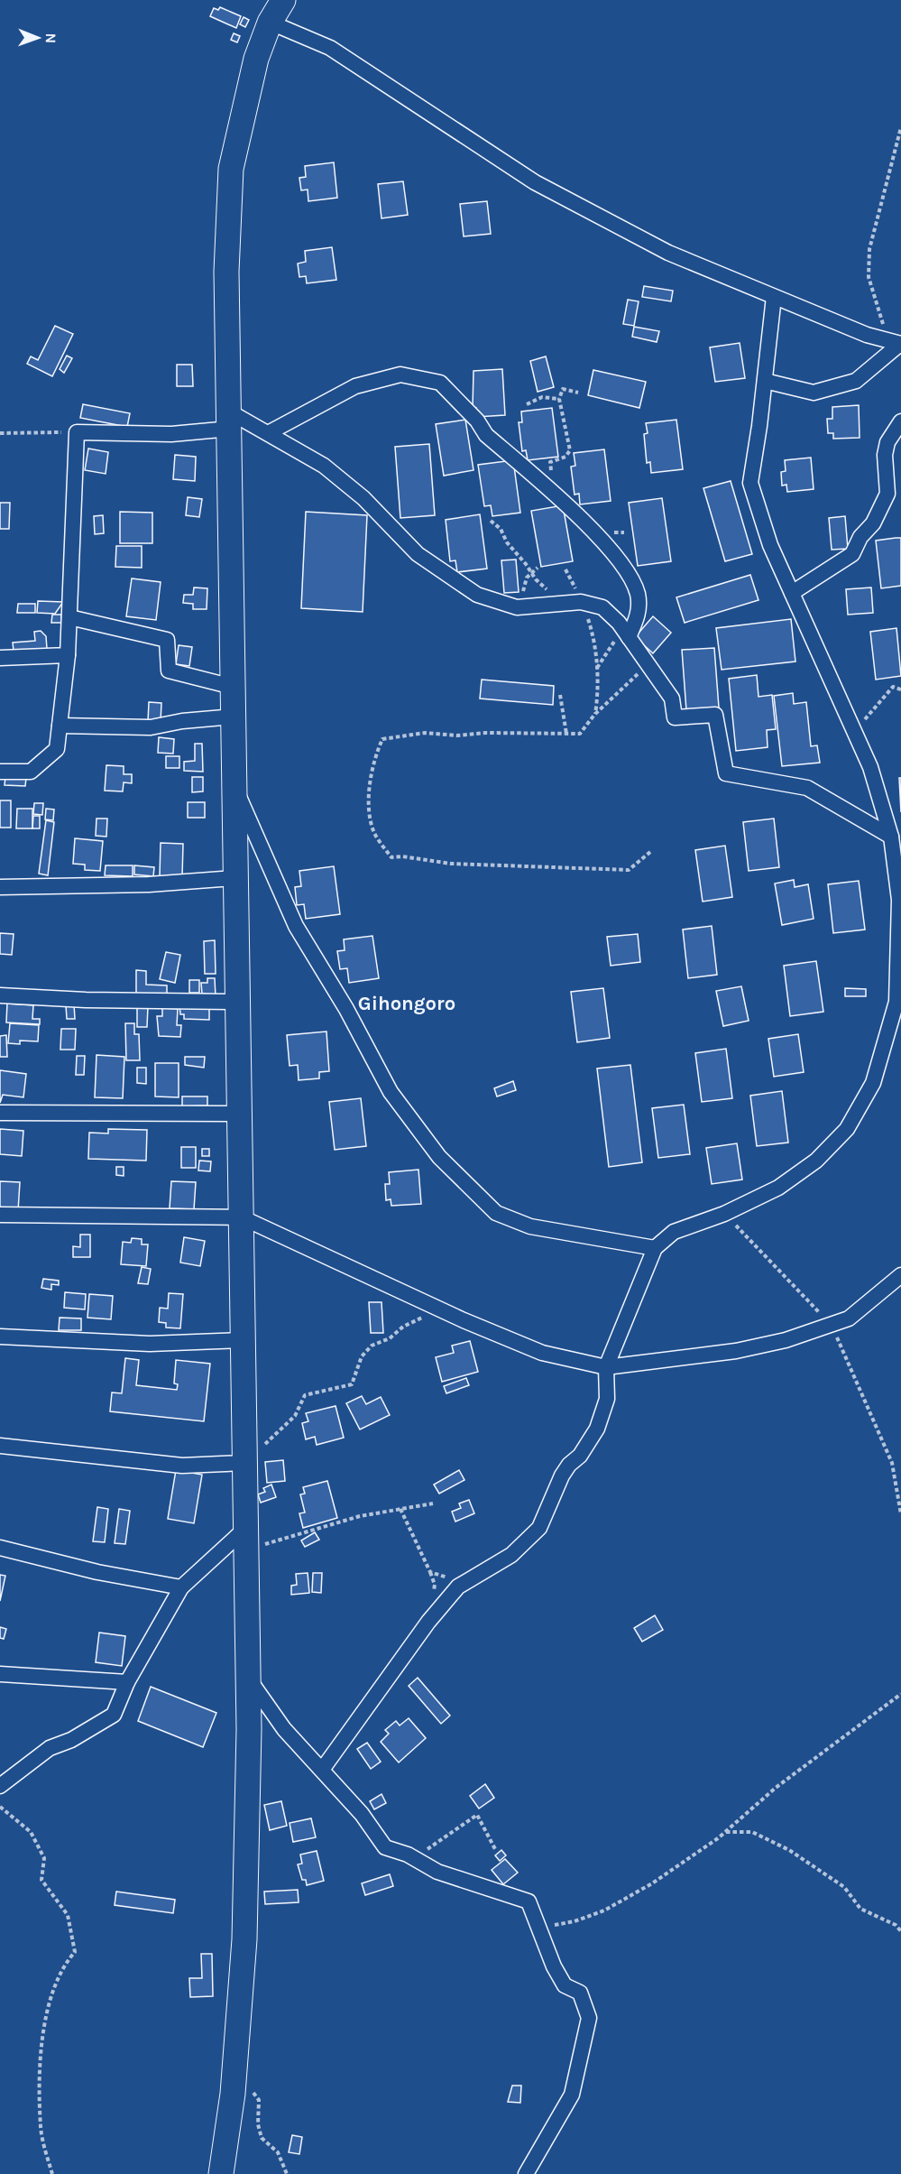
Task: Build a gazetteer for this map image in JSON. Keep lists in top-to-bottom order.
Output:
{
  "districts": ["Gihongoro"],
  "north": "right"
}
